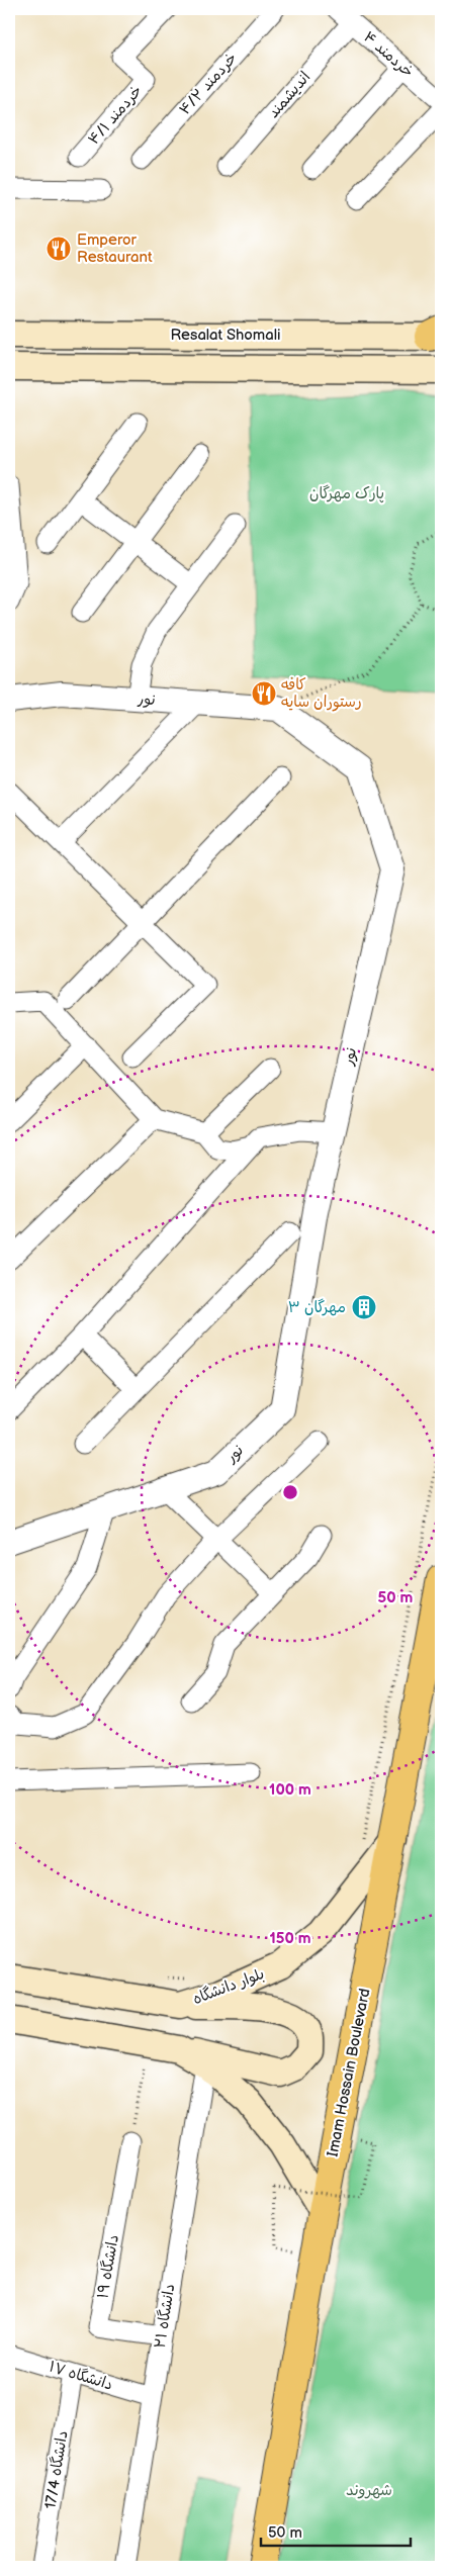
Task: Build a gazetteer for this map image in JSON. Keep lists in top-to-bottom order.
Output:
{
  "streets": {
    "main road": ["Resalat Shomali", "بلوار دانشگاه", "Imam Hossain Boulevard"],
    "street": [
      "خردمند ۴",
      "خردمند ۴/۲",
      "اندیشمند",
      "خردمند ۴/۱",
      "نور",
      "دانشگاه ۱۹",
      "دانشگاه ۲۱",
      "دانشگاه ۱۷",
      "دانشگاه 17/4"
    ]
  },
  "crossings": [
    ["خردمند ۴", "اندیشمند"],
    ["بلوار دانشگاه", "Imam Hossain Boulevard"],
    ["دانشگاه ۱۹", "دانشگاه ۲۱"],
    ["دانشگاه ۲۱", "دانشگاه ۱۷"],
    ["دانشگاه ۱۷", "دانشگاه 17/4"]
  ],
  "parks": ["پارک مهرگان", "شهروند"],
  "places": {
    "restaurant": ["Emperor Restaurant", "کافه رستوران سایه"],
    "building": ["مهرگان ۳"]
  },
  "scale_bar": "50 m",
  "rings": ["50 m", "100 m", "150 m"]
}
